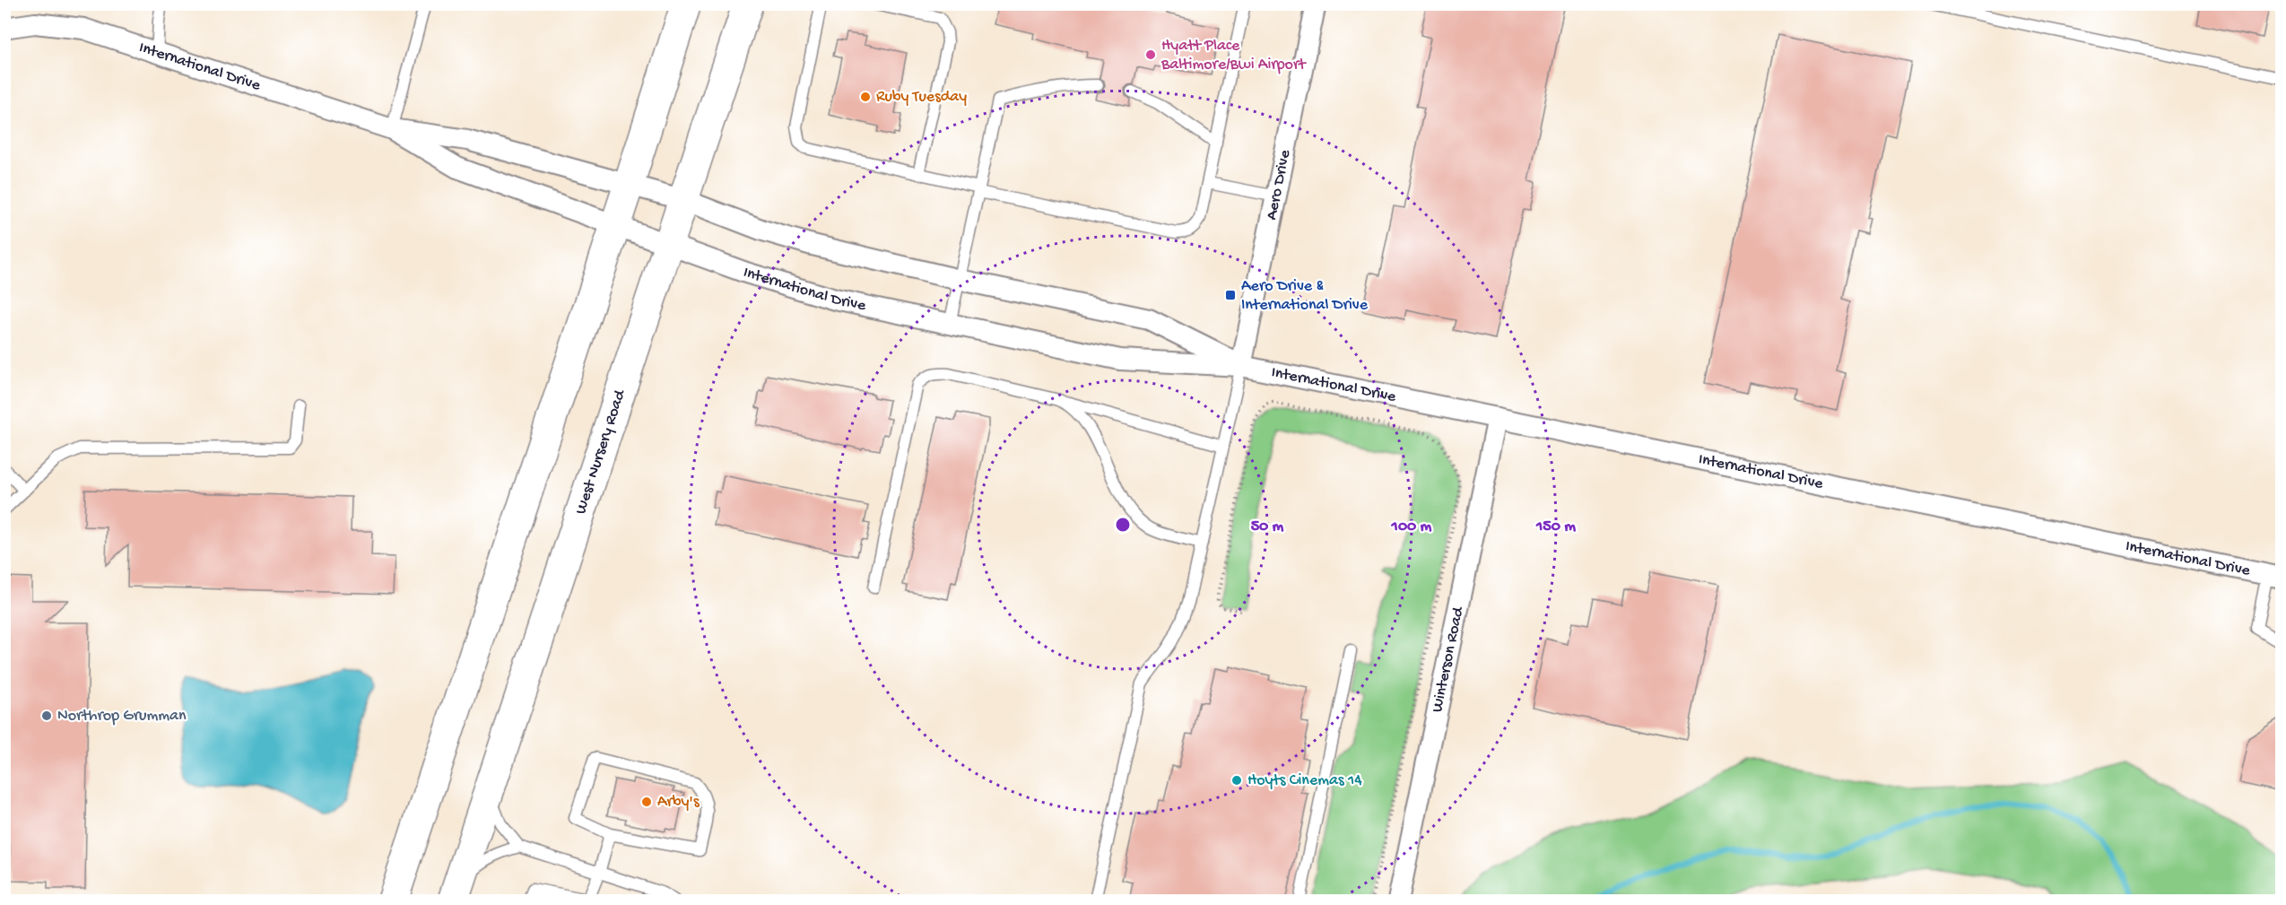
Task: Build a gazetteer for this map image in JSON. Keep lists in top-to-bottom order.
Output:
{
  "streets": {
    "main road": ["West Nursery Road"],
    "street": ["International Drive", "Aero Drive", "Winterson Road"]
  },
  "crossings": [
    ["International Drive", "Aero Drive"],
    ["International Drive", "West Nursery Road"],
    ["International Drive", "Winterson Road"]
  ],
  "places": {
    "other": [
      "Hyatt Place Baltimore/Bwi Airport",
      "Ruby Tuesday",
      "Northrop Grumman",
      "Hoyts Cinemas 14",
      "Arby's"
    ],
    "transit": ["Aero Drive & International Drive"]
  },
  "rings": ["50 m", "100 m", "150 m"]
}
